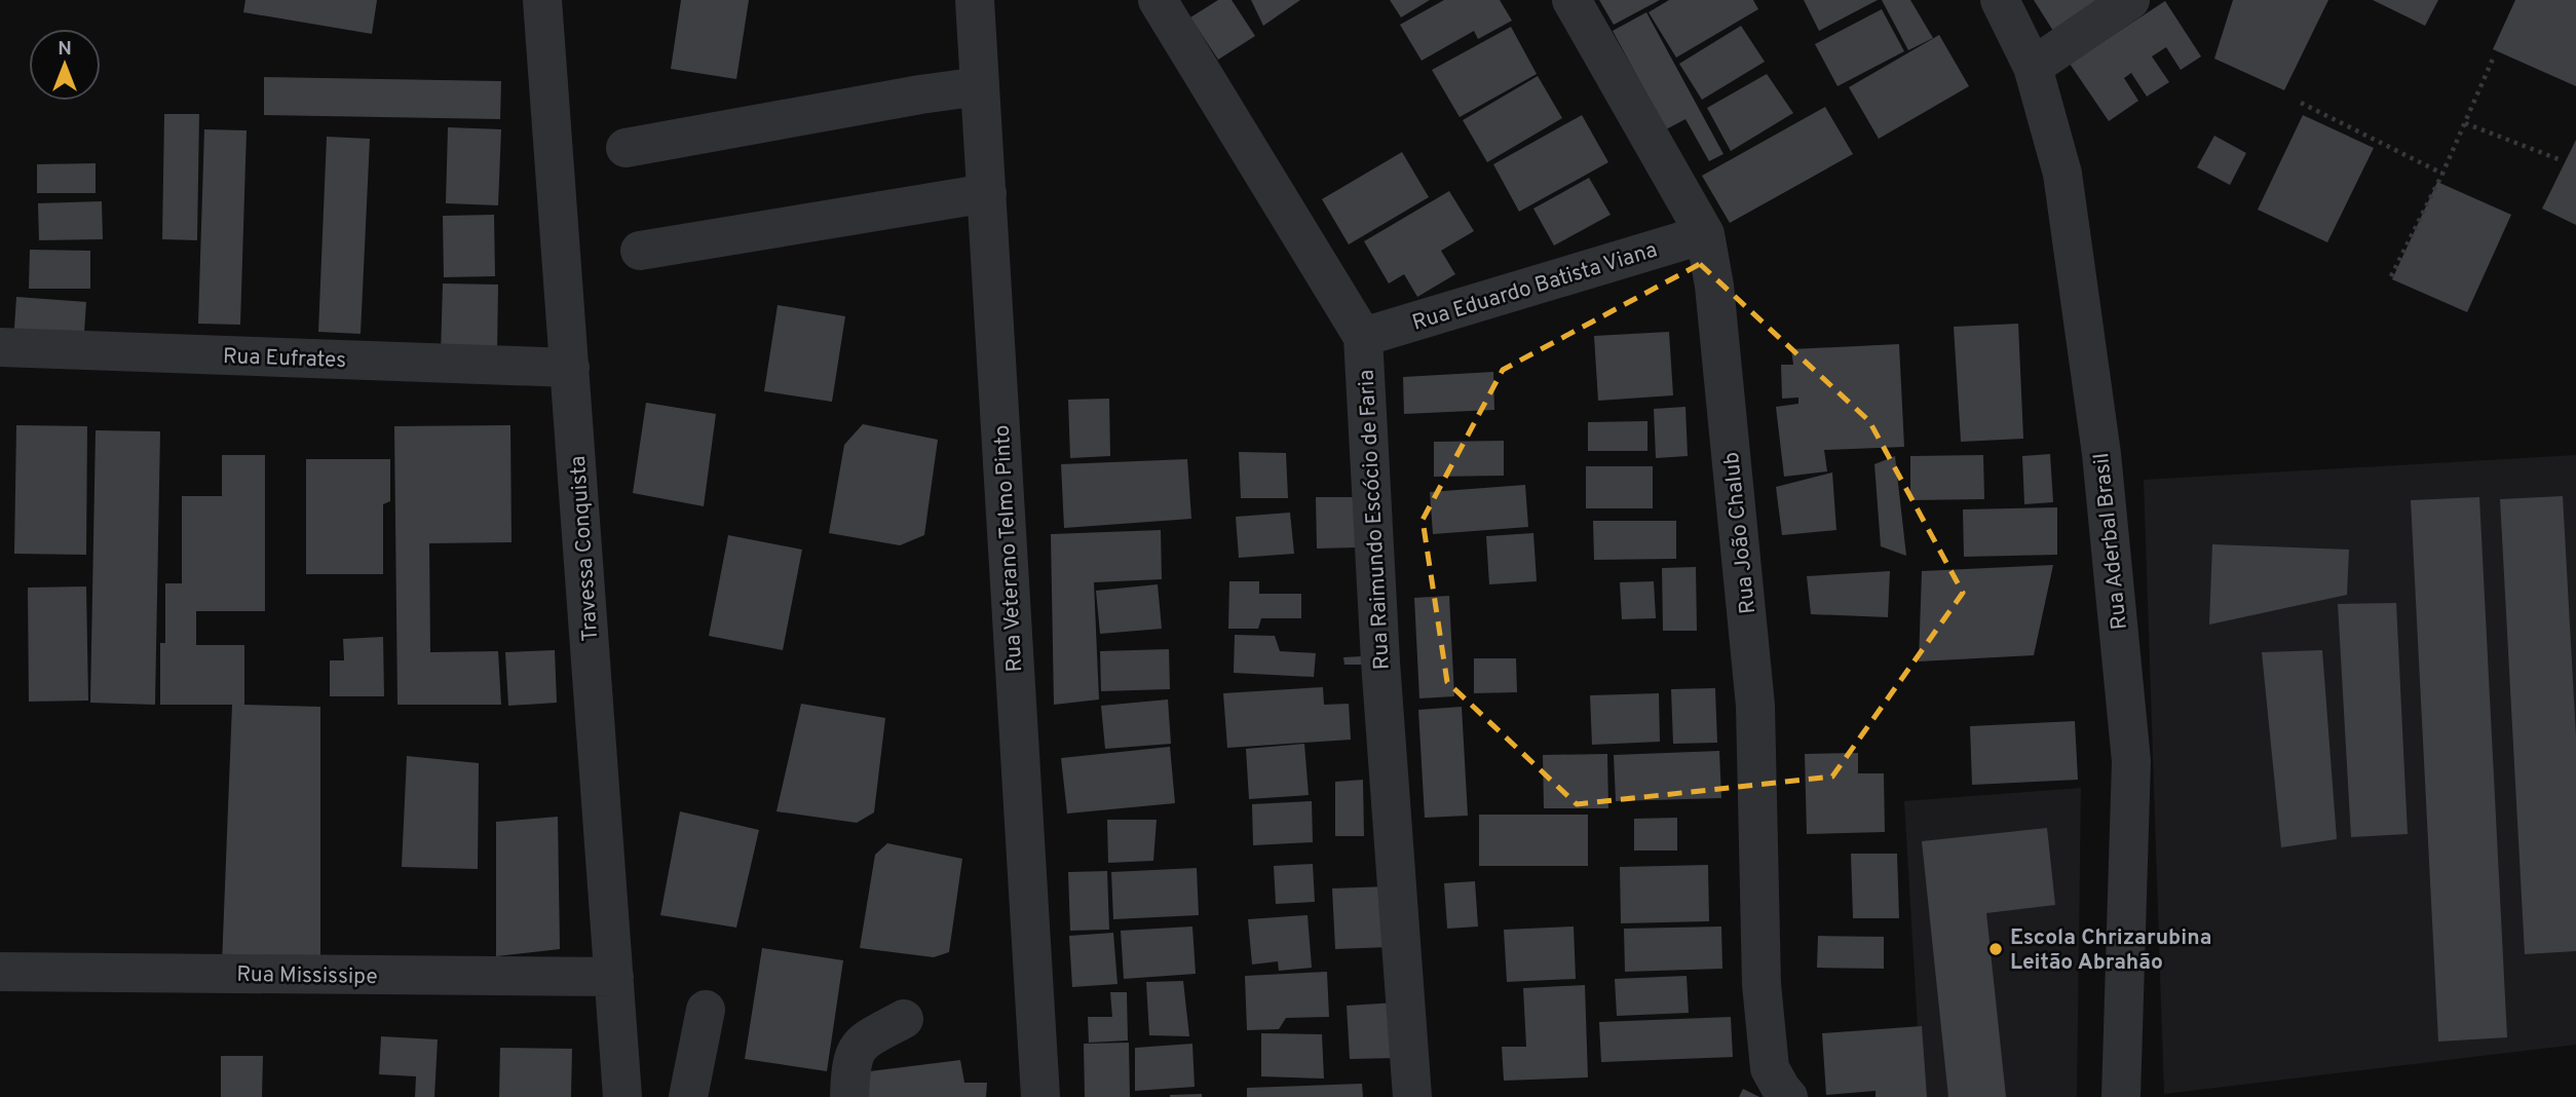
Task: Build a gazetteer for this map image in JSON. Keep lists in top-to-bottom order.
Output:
{
  "streets": {
    "street": [
      "Rua Eduardo Batista Viana",
      "Rua Eufrates",
      "Rua Raimundo Escócio de Faria",
      "Rua João Chalub",
      "Rua Aderbal Brasil",
      "Travessa Conquista",
      "Rua Veterano Telmo Pinto",
      "Rua Mississipe"
    ]
  },
  "crossings": [
    ["Rua Eduardo Batista Viana", "Rua Raimundo Escócio de Faria"],
    ["Rua Eduardo Batista Viana", "Rua João Chalub"],
    ["Rua Eufrates", "Travessa Conquista"],
    ["Travessa Conquista", "Rua Mississipe"]
  ],
  "places": ["Escola Chrizarubina Leitão Abrahão"],
  "north": "top"
}
